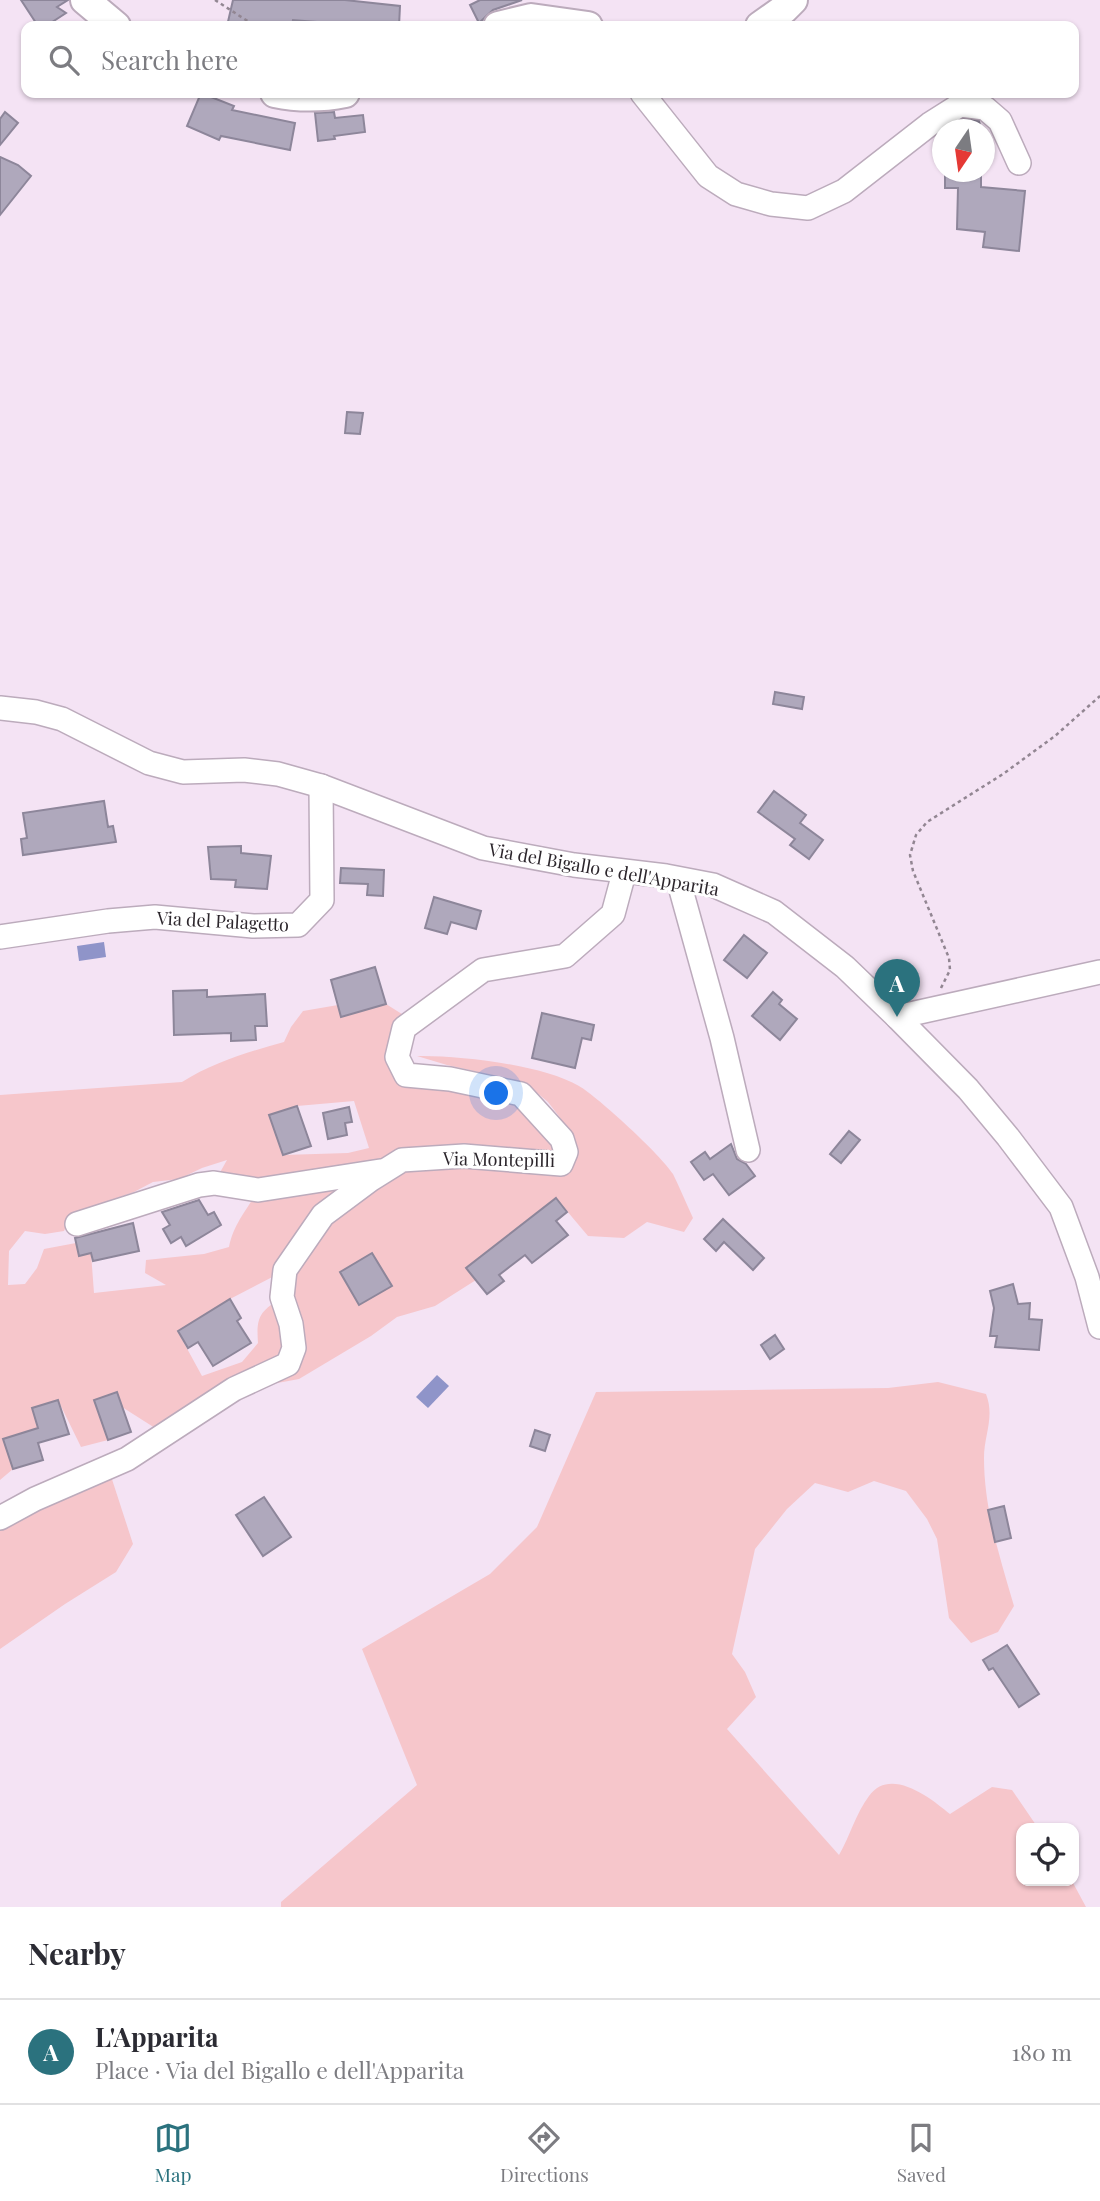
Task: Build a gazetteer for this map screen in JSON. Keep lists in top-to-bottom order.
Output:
{
  "streets": {
    "street": ["Via del Bigallo e dell'Apparita", "Via del Palagetto", "Via Montepilli"]
  },
  "crossings": [
    ["Via del Bigallo e dell'Apparita", "Via del Palagetto"],
    ["Via del Bigallo e dell'Apparita", "Via Montepilli"]
  ],
  "north": "bottom",
  "page": {
    "search": "Search here",
    "pins": "A",
    "heading": "Nearby",
    "list": [
      {
        "mark": "A",
        "name": "L'Apparita",
        "note": "Place · Via del Bigallo e dell'Apparita",
        "value": "180 m"
      }
    ],
    "nav": ["Map", "Directions", "Saved"]
  }
}
